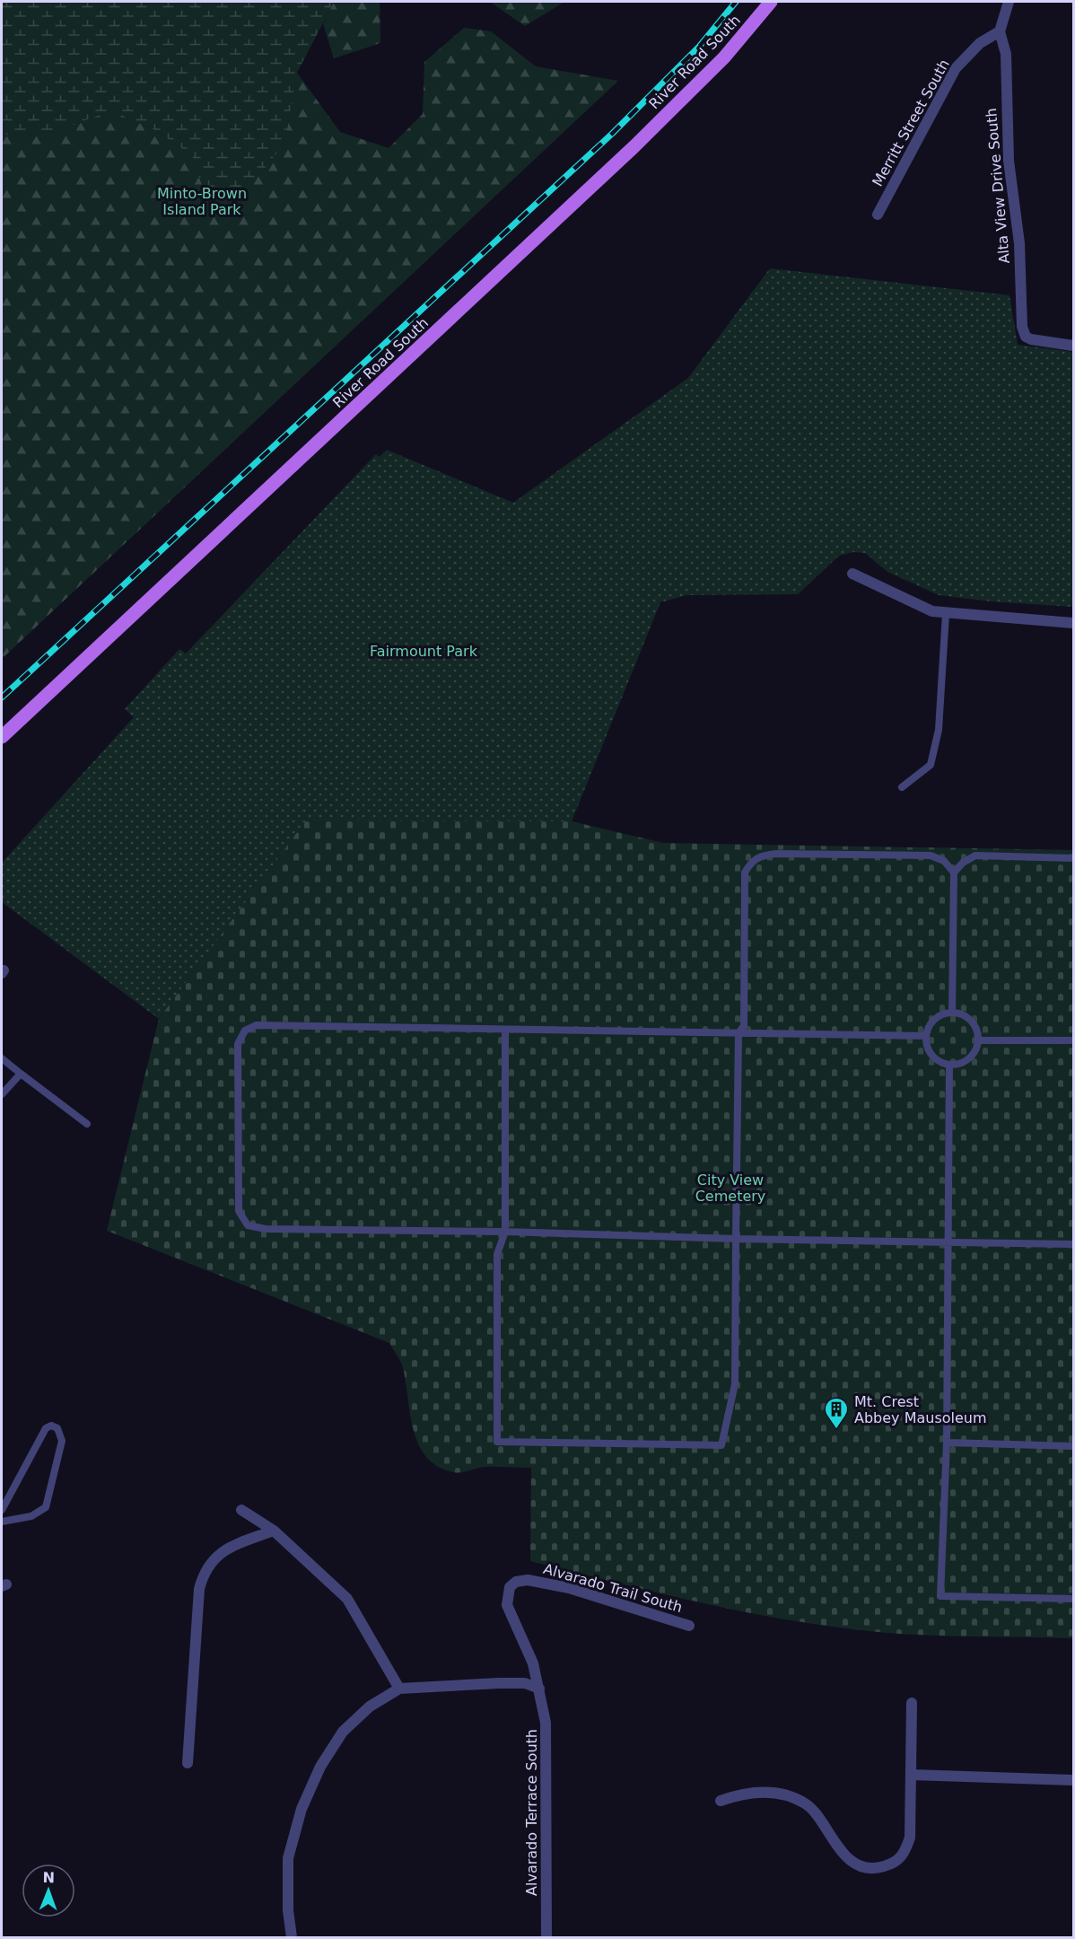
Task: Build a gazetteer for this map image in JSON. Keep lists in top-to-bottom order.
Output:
{
  "streets": {
    "main road": ["River Road South"],
    "street": [
      "Merritt Street South",
      "Alta View Drive South",
      "Alvarado Trail South",
      "Alvarado Terrace South"
    ]
  },
  "crossings": [
    ["Merritt Street South", "Alta View Drive South"],
    ["Alvarado Trail South", "Alvarado Terrace South"]
  ],
  "parks": ["Minto-Brown Island Park", "Fairmount Park", "City View Cemetery"],
  "places": {
    "building": ["Mt. Crest Abbey Mausoleum"]
  },
  "north": "top"
}
